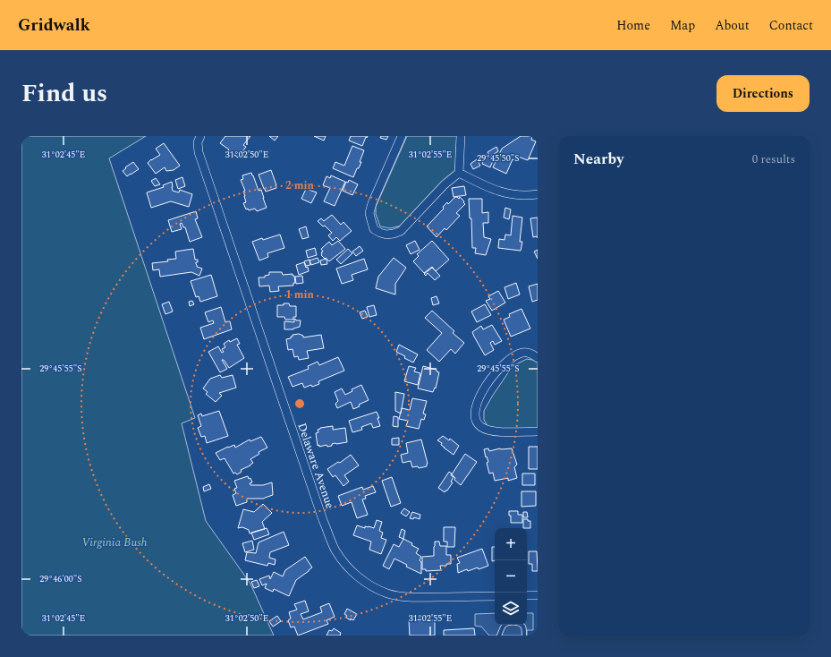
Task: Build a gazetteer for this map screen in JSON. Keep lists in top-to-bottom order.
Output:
{
  "streets": {
    "street": ["Delaware Avenue"]
  },
  "parks": ["Virginia Bush"],
  "page": {
    "header": "Gridwalk",
    "nav": [
      "Home",
      "Map",
      "About",
      "Contact"
    ],
    "title": "Find us",
    "buttons": "Directions",
    "heading": ["Nearby", "0 results"],
    "map_buttons": ["+", "−"]
  },
  "coordinates": [
    "31°02'45\"E",
    "31°02'50\"E",
    "31°02'55\"E",
    "29°45'50\"S",
    "29°45'55\"S",
    "29°46'00\"S"
  ],
  "rings": ["2 min", "1 min"]
}
